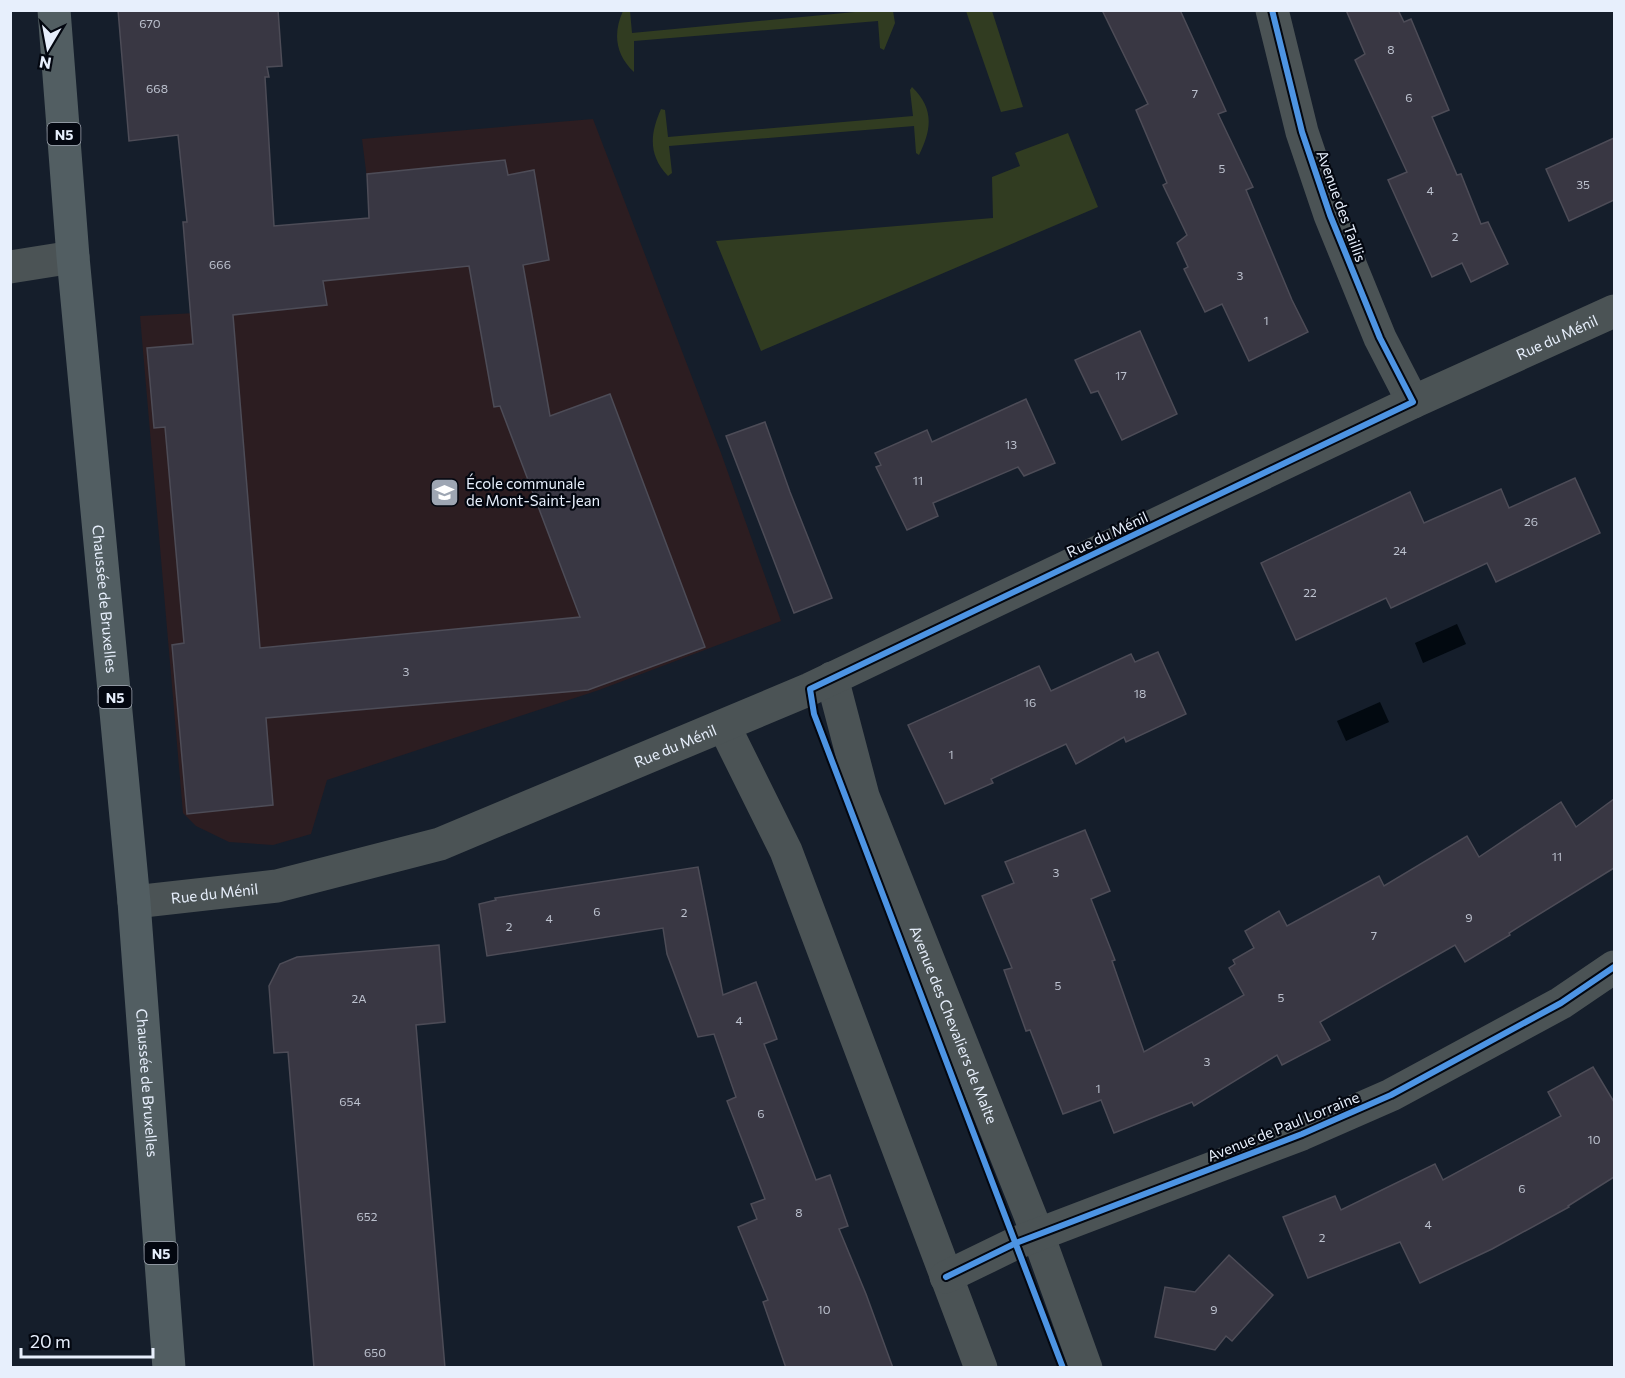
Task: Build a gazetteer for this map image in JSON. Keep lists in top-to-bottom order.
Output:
{
  "streets": {
    "main road": ["N5", "Chaussée de Bruxelles"],
    "street": [
      "Avenue des Taillis",
      "Rue du Ménil",
      "Avenue des Chevaliers de Malte",
      "Avenue de Paul Lorraine"
    ]
  },
  "crossings": [
    ["Avenue des Taillis", "Rue du Ménil"],
    ["Rue du Ménil", "Chaussée de Bruxelles"],
    ["Rue du Ménil", "Avenue des Chevaliers de Malte"],
    ["Avenue des Chevaliers de Malte", "Avenue de Paul Lorraine"]
  ],
  "places": {
    "school or university": ["École communale de Mont-Saint-Jean"]
  },
  "house_numbers": [
    "670",
    "8",
    "668",
    "7",
    "6",
    "5",
    "35",
    "4",
    "2",
    "666",
    "3",
    "1",
    "17",
    "13",
    "11",
    "26",
    "24",
    "22",
    "3",
    "18",
    "16",
    "1",
    "11",
    "3",
    "6",
    "2",
    "9",
    "4",
    "2",
    "7",
    "5",
    "5",
    "2A",
    "4",
    "3",
    "1",
    "654",
    "6",
    "10",
    "6",
    "8",
    "652",
    "4",
    "2",
    "10",
    "9",
    "650"
  ],
  "scale_bar": "20 m",
  "north": "bottom"
}
